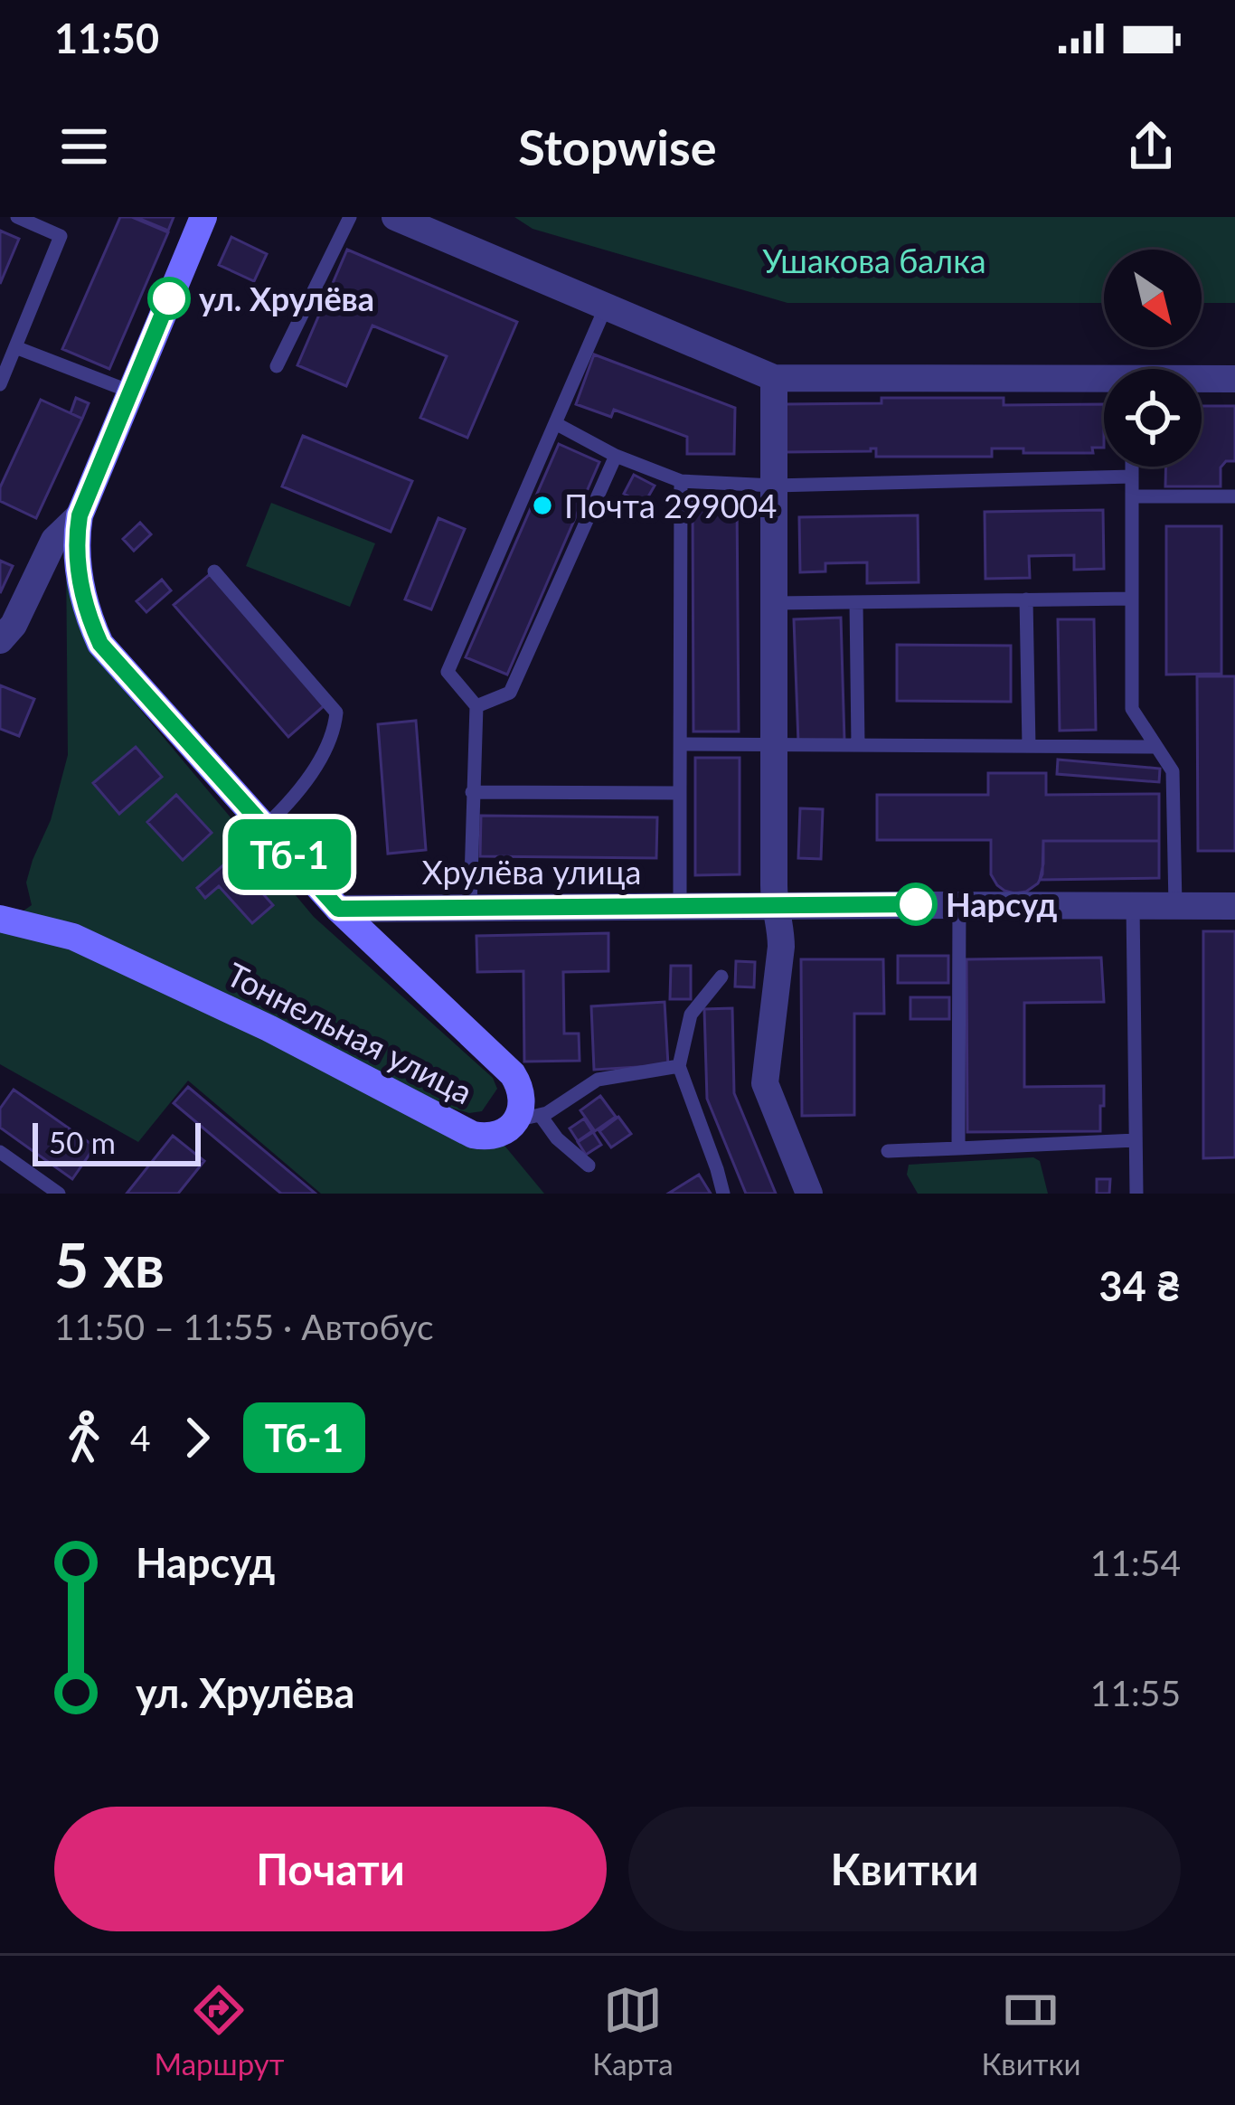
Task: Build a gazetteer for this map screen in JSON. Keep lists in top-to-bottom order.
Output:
{
  "streets": {
    "main road": ["Тоннельная улица"],
    "street": ["Хрулёва улица"]
  },
  "crossings": [
    ["Хрулёва улица", "Тоннельная улица"]
  ],
  "parks": ["Ушакова балка"],
  "places": ["ул. Хрулёва", "Почта 299004", "Нарсуд"],
  "lines": ["bus line Тб-1"],
  "scale_bar": "50 m",
  "north": "bottom right",
  "page": {
    "status": "11:50",
    "header": "Stopwise",
    "on_map": "Тб-1",
    "scale": "50 m",
    "heading": ["5 хв", "11:50 – 11:55 · Автобус", "34 ₴"],
    "legs": ["4", "Тб-1"],
    "list": [
      {
        "name": "Нарсуд",
        "value": "11:54"
      },
      {
        "name": "ул. Хрулёва",
        "value": "11:55"
      }
    ],
    "buttons": ["Почати", "Квитки"],
    "tabs": ["Маршрут", "Карта", "Квитки"]
  }
}
